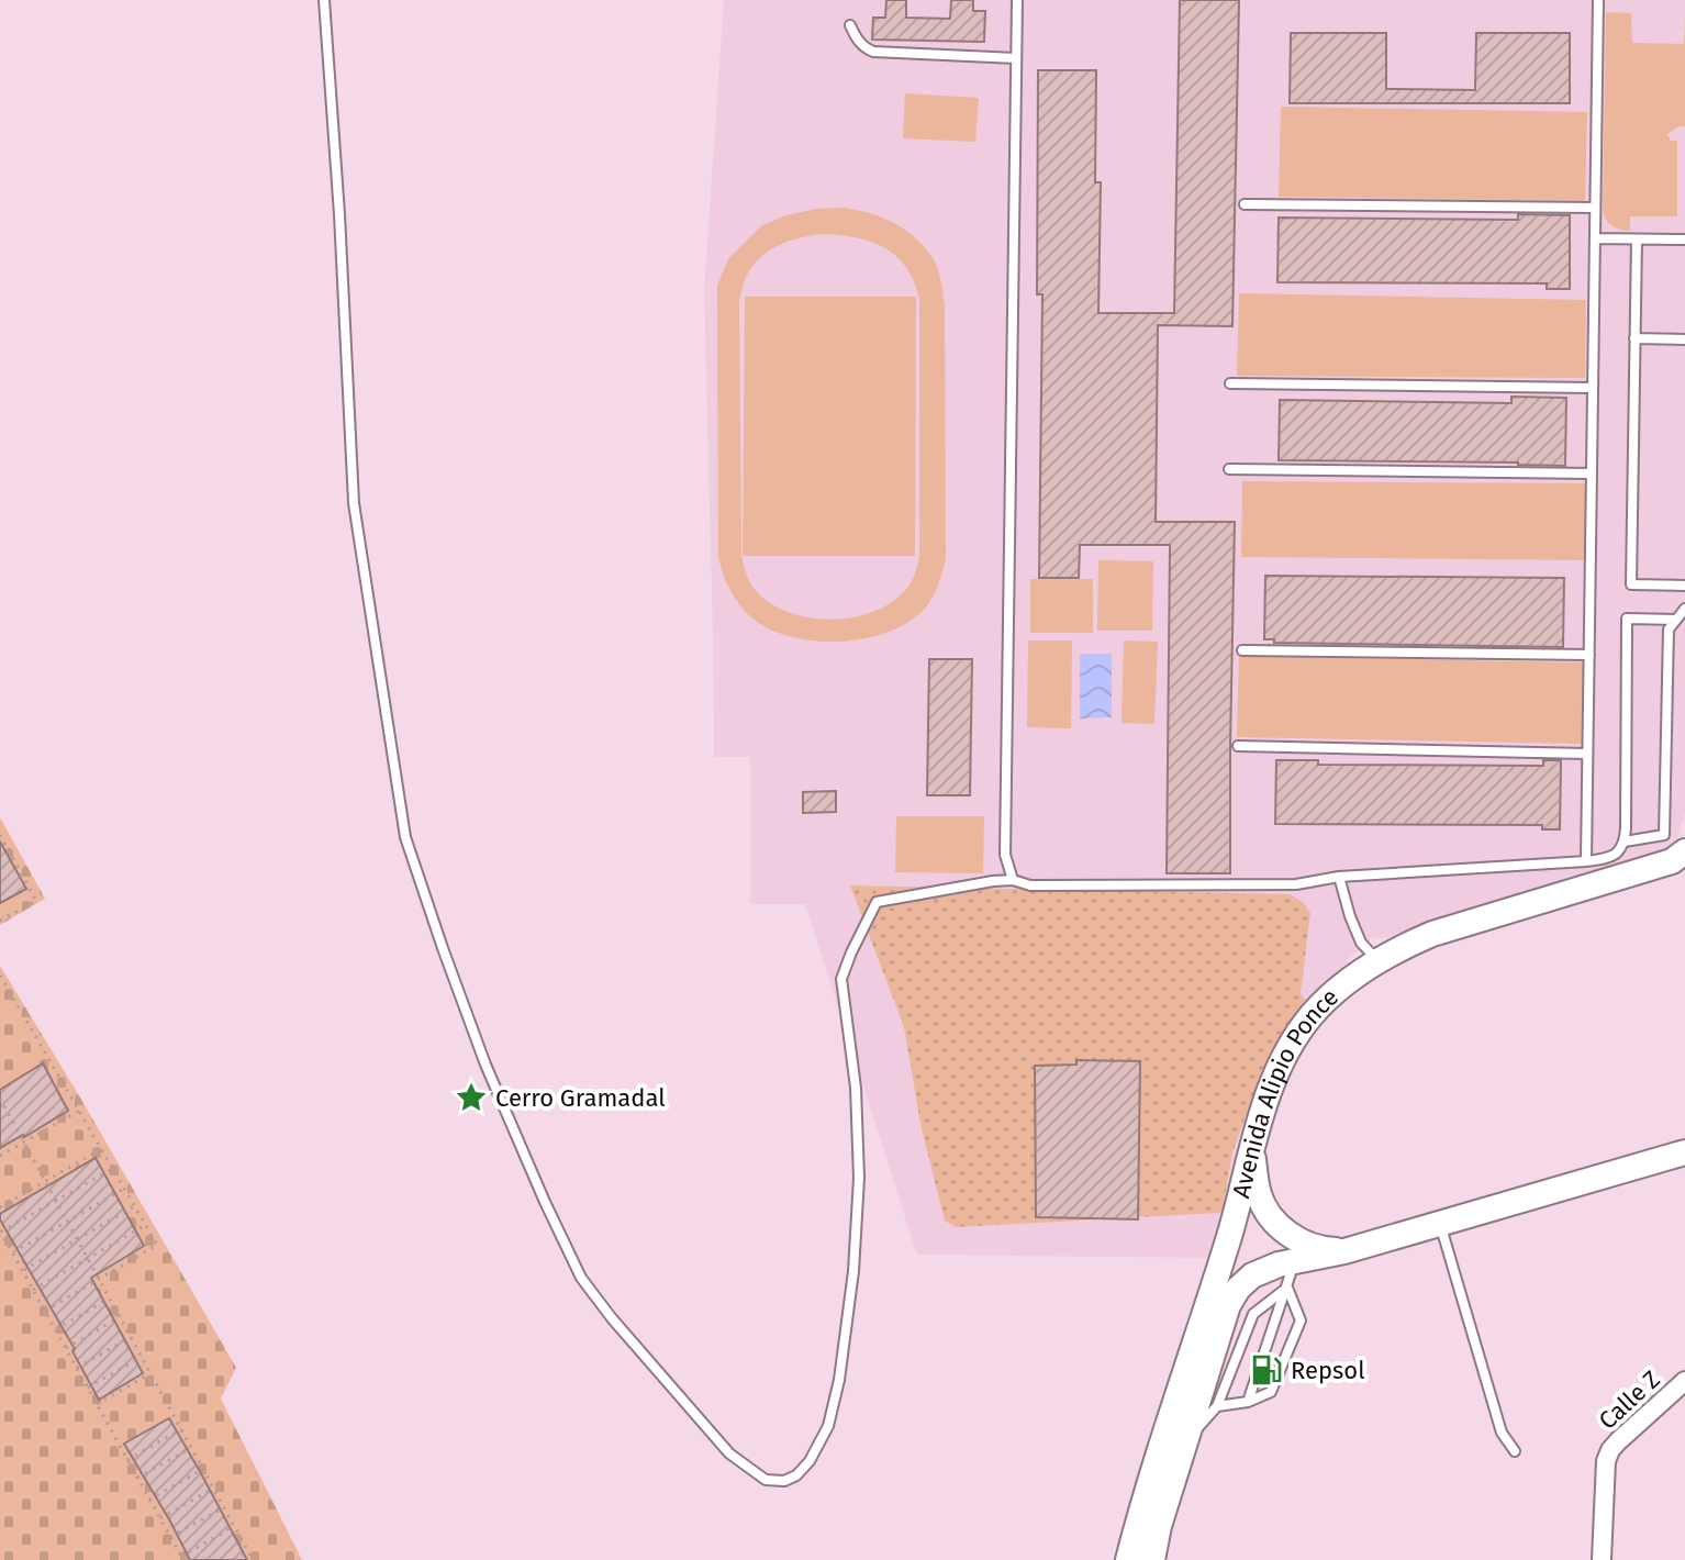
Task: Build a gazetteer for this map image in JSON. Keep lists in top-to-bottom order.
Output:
{
  "streets": {
    "main road": ["Avenida Alipio Ponce"],
    "street": ["Calle Z"]
  },
  "places": {
    "place": ["Cerro Gramadal"],
    "fuel station": ["Repsol"]
  }
}
